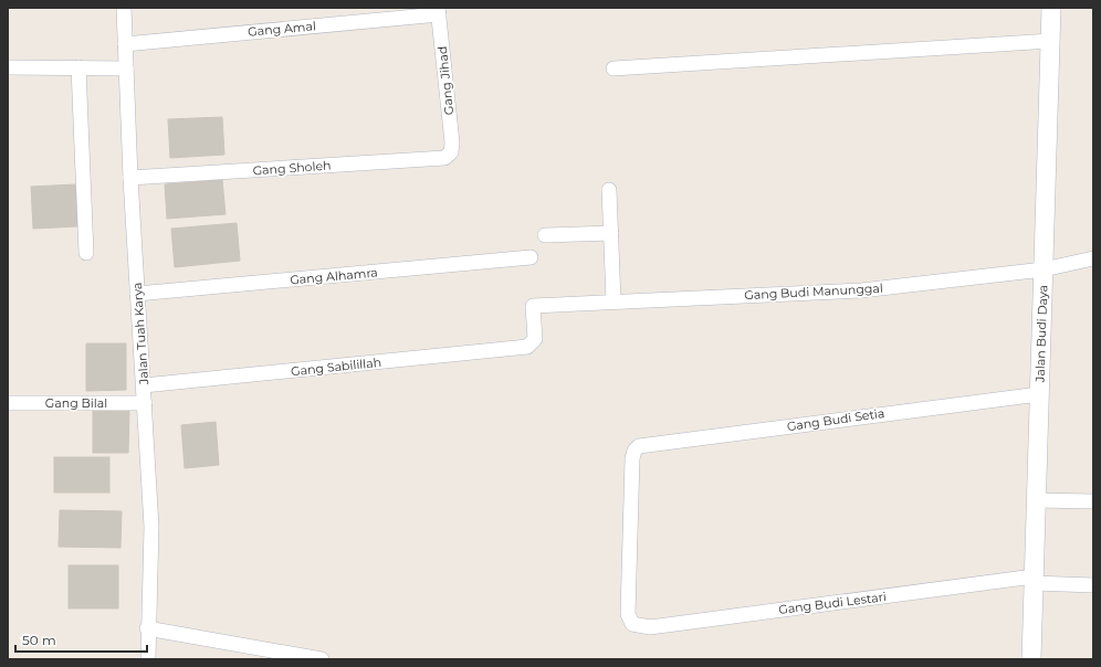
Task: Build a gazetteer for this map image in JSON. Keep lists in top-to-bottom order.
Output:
{
  "streets": {
    "street": [
      "Gang Amal",
      "Gang Jihad",
      "Gang Sholeh",
      "Gang Alhamra",
      "Gang Budi Manunggal",
      "Jalan Tuah Karya",
      "Jalan Budi Daya",
      "Gang Sabilillah",
      "Gang Bilal",
      "Gang Budi Setia",
      "Gang Budi Lestari"
    ]
  },
  "crossings": [
    ["Gang Amal", "Gang Jihad"],
    ["Gang Amal", "Jalan Tuah Karya"],
    ["Gang Jihad", "Gang Sholeh"],
    ["Gang Sholeh", "Jalan Tuah Karya"],
    ["Gang Alhamra", "Jalan Tuah Karya"],
    ["Gang Budi Manunggal", "Jalan Budi Daya"],
    ["Gang Budi Manunggal", "Gang Sabilillah"],
    ["Jalan Tuah Karya", "Gang Sabilillah"],
    ["Jalan Tuah Karya", "Gang Bilal"],
    ["Jalan Budi Daya", "Gang Budi Setia"],
    ["Jalan Budi Daya", "Gang Budi Lestari"],
    ["Gang Budi Setia", "Gang Budi Lestari"]
  ],
  "scale_bar": "50 m"
}
